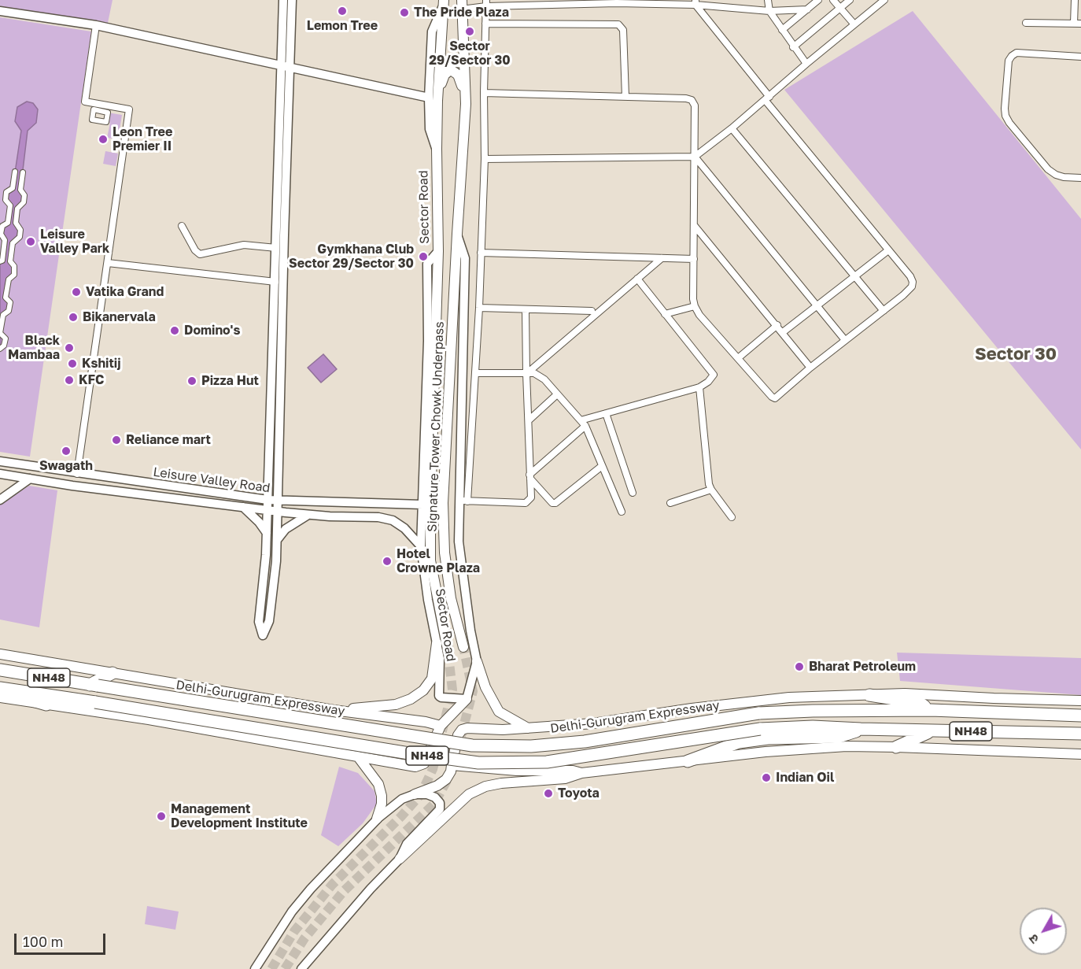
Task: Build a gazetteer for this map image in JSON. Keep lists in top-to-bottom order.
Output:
{
  "streets": {
    "highway": ["NH48", "Delhi-Gurugram Expressway"],
    "main road": ["Sector Road", "Signature Tower Chowk Underpass"],
    "street": ["Leisure Valley Road"]
  },
  "crossings": [
    ["Sector Road", "Signature Tower Chowk Underpass"],
    ["Sector Road", "Leisure Valley Road"]
  ],
  "districts": ["Sector 30"],
  "places": [
    "Lemon Tree",
    "The Pride Plaza",
    "Sector 29/Sector 30",
    "Leon Tree Premier II",
    "Leisure Valley Park",
    "Gymkhana Club Sector 29/Sector 30",
    "Vatika Grand",
    "Bikanervala",
    "Domino's",
    "Black Mambaa",
    "Kshitij",
    "KFC",
    "Pizza Hut",
    "Reliance mart",
    "Swagath",
    "Hotel Crowne Plaza",
    "Bharat Petroleum",
    "Indian Oil",
    "Toyota",
    "Management Development Institute"
  ],
  "scale_bar": "100 m",
  "north": "bottom left"
}
